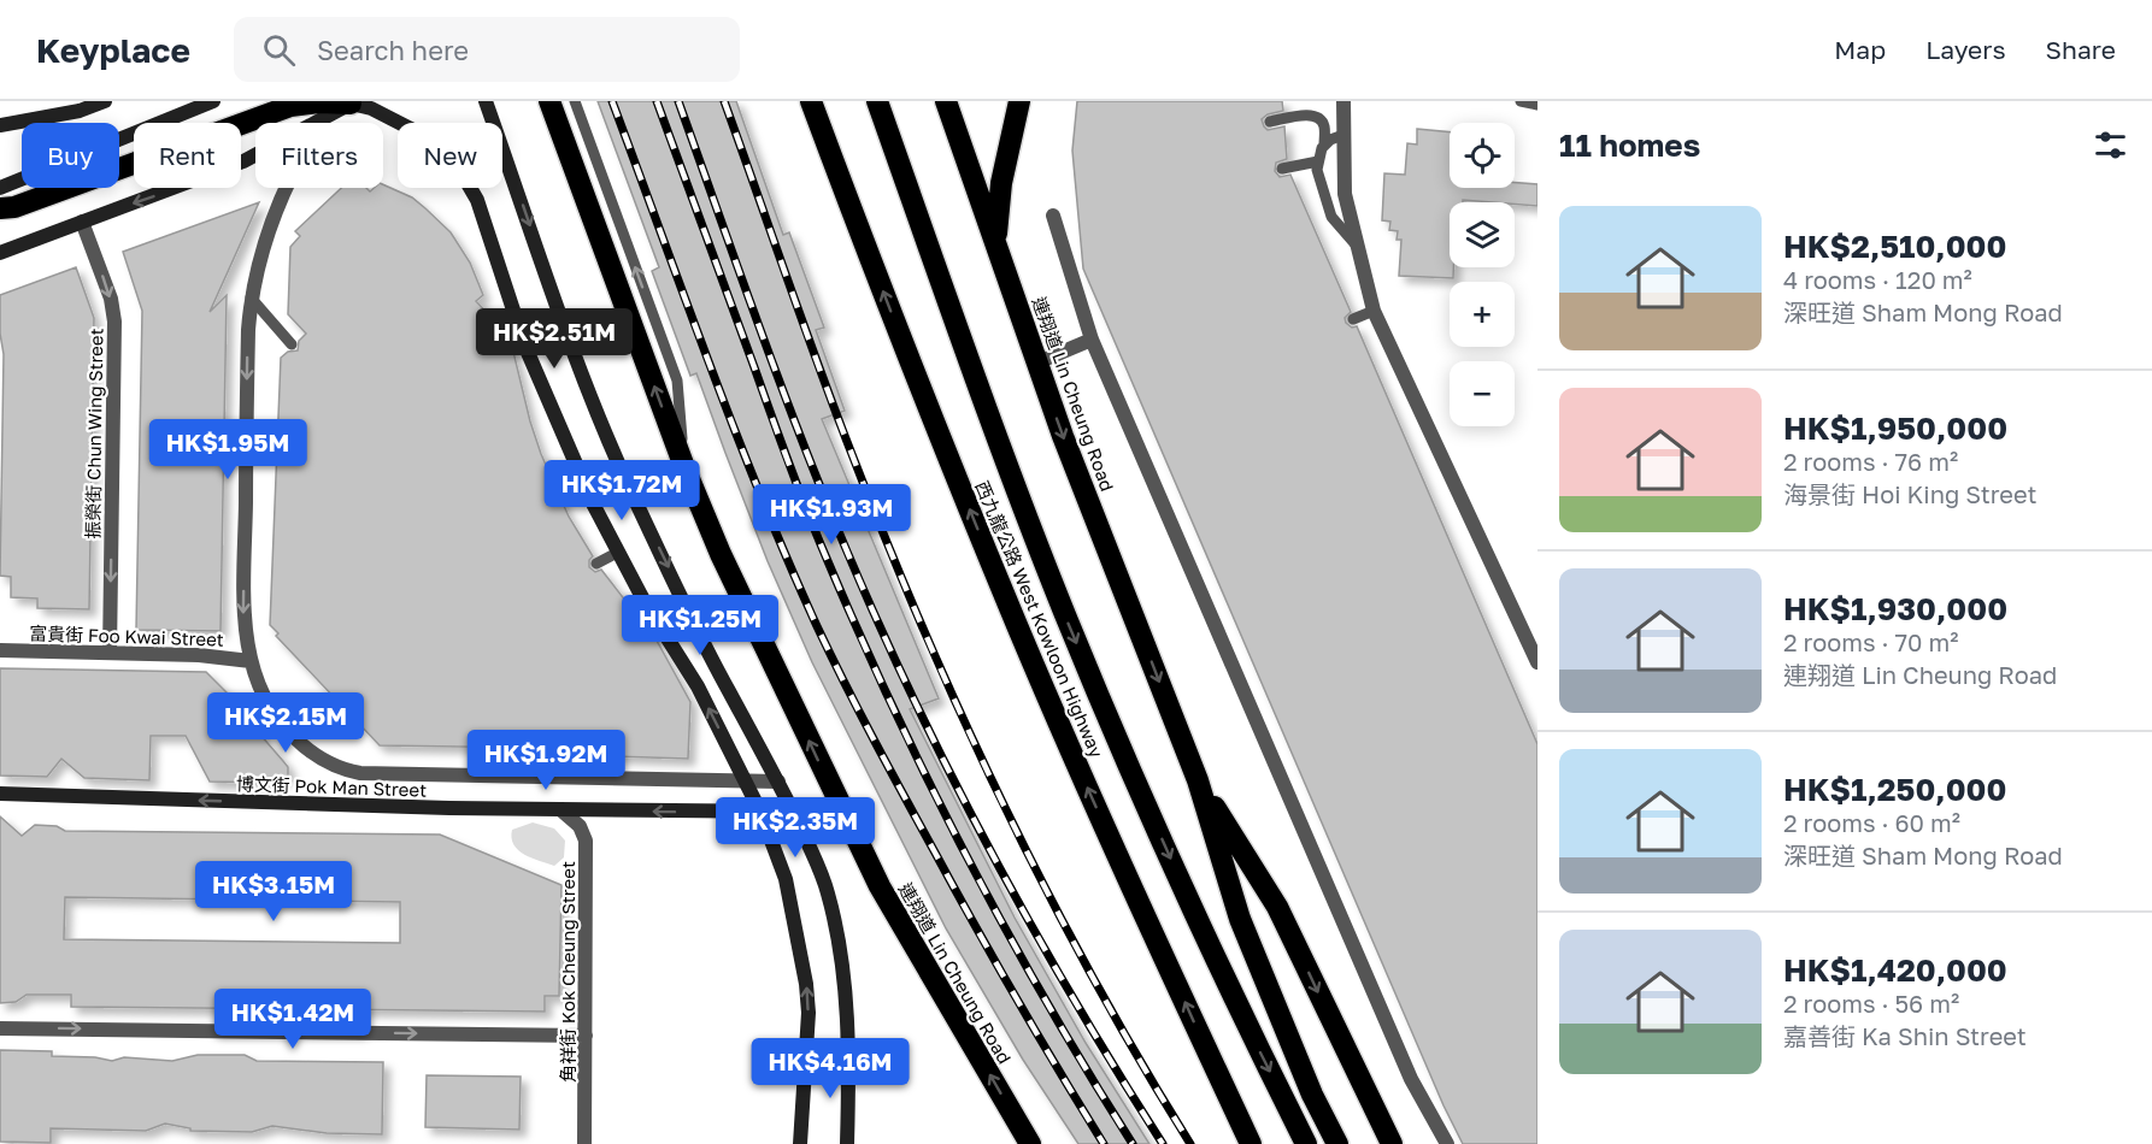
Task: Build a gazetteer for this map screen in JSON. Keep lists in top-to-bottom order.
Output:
{
  "streets": {
    "highway": ["連翔道 Lin Cheung Road", "西九龍公路 West Kowloon Highway"],
    "main road": ["博文街 Pok Man Street"],
    "street": ["振榮街 Chun Wing Street", "富貴街 Foo Kwai Street", "角祥街 Kok Cheung Street"]
  },
  "crossings": [
    ["振榮街 Chun Wing Street", "富貴街 Foo Kwai Street"],
    ["富貴街 Foo Kwai Street", "博文街 Pok Man Street"],
    ["博文街 Pok Man Street", "角祥街 Kok Cheung Street"]
  ],
  "one_way": ["振榮街 Chun Wing Street"],
  "page": {
    "header": "Keyplace",
    "search": "Search here",
    "nav": ["Map", "Layers", "Share"],
    "heading": "11 homes",
    "map_buttons": ["+", "−"],
    "chip": [
      "Buy",
      "Rent",
      "Filters",
      "New"
    ],
    "list": [
      {
        "name": "HK$2,510,000",
        "note": "4 rooms · 120 m² · 深旺道 Sham Mong Road"
      },
      {
        "name": "HK$1,950,000",
        "note": "2 rooms · 76 m² · 海景街 Hoi King Street"
      },
      {
        "name": "HK$1,930,000",
        "note": "2 rooms · 70 m² · 連翔道 Lin Cheung Road"
      },
      {
        "name": "HK$1,250,000",
        "note": "2 rooms · 60 m² · 深旺道 Sham Mong Road"
      },
      {
        "name": "HK$1,420,000",
        "note": "2 rooms · 56 m² · 嘉善街 Ka Shin Street"
      }
    ],
    "price": [
      "HK$2.51M",
      "HK$1.95M",
      "HK$1.72M",
      "HK$1.93M",
      "HK$1.25M",
      "HK$2.15M",
      "HK$1.92M",
      "HK$2.35M",
      "HK$3.15M",
      "HK$1.42M",
      "HK$4.16M"
    ]
  }
}
